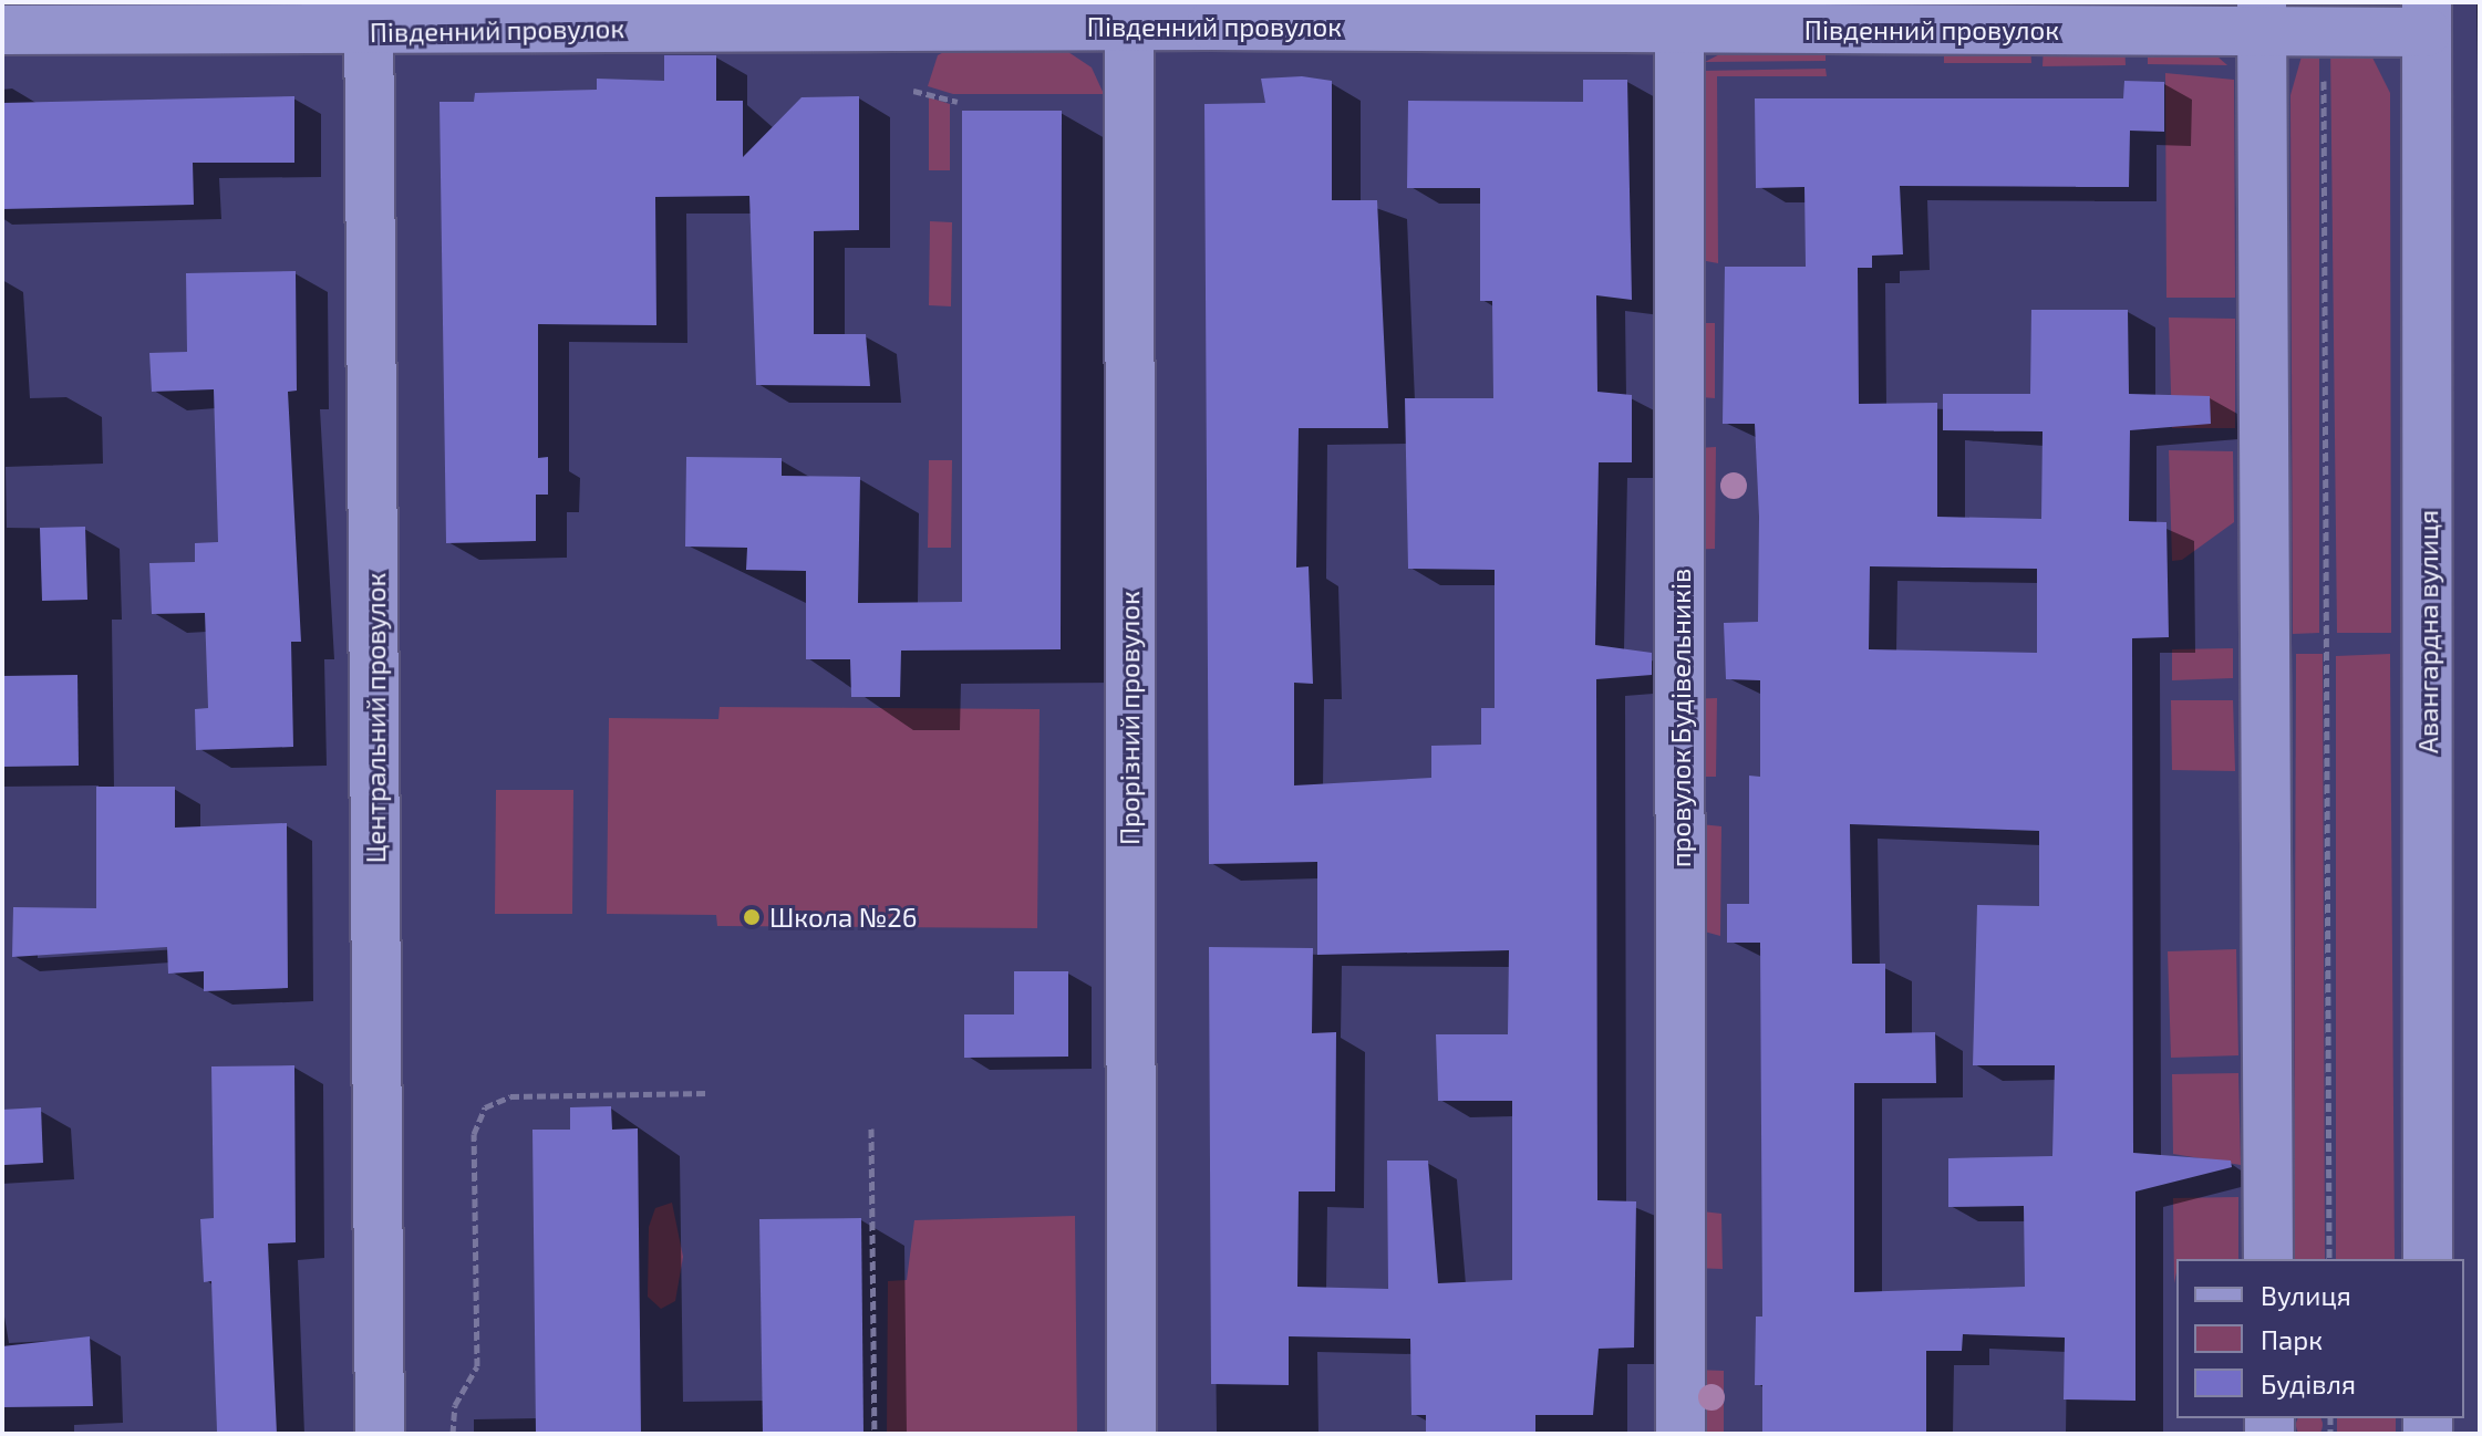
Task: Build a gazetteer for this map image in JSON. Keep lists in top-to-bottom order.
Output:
{
  "streets": {
    "street": [
      "Південний провулок",
      "Авангардна вулиця",
      "Центральний провулок",
      "Прорізний провулок",
      "провулок Будівельників"
    ]
  },
  "crossings": [
    ["Південний провулок", "Авангардна вулиця"],
    ["Південний провулок", "Центральний провулок"],
    ["Південний провулок", "Прорізний провулок"],
    ["Південний провулок", "провулок Будівельників"]
  ],
  "places": ["Школа №26"],
  "legend": ["Вулиця", "Парк", "Будівля"]
}
